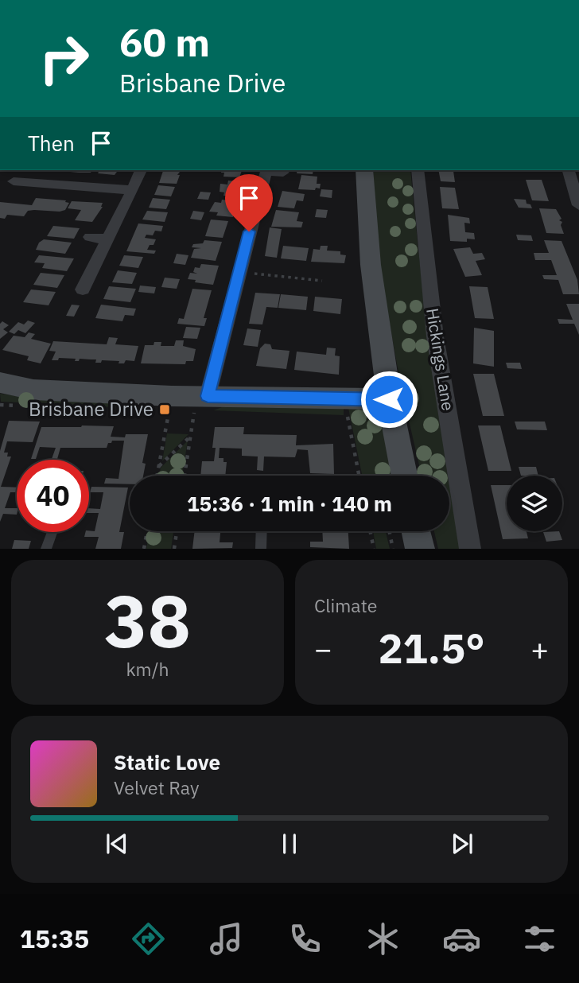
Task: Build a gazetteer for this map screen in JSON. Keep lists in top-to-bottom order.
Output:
{
  "streets": {
    "street": ["Hickings Lane"]
  },
  "places": {
    "transit": ["Brisbane Drive"]
  },
  "page": {
    "turn": ["60 m", "Brisbane Drive"],
    "then": "Then",
    "limit": "40",
    "trip": "15:36 · 1 min · 140 m",
    "tile": [
      ["38", "km/h"],
      "Climate"
    ],
    "heat": ["−", "21.5°", "+"],
    "song": ["Static Love", "Velvet Ray"],
    "tabs": "15:35"
  }
}
